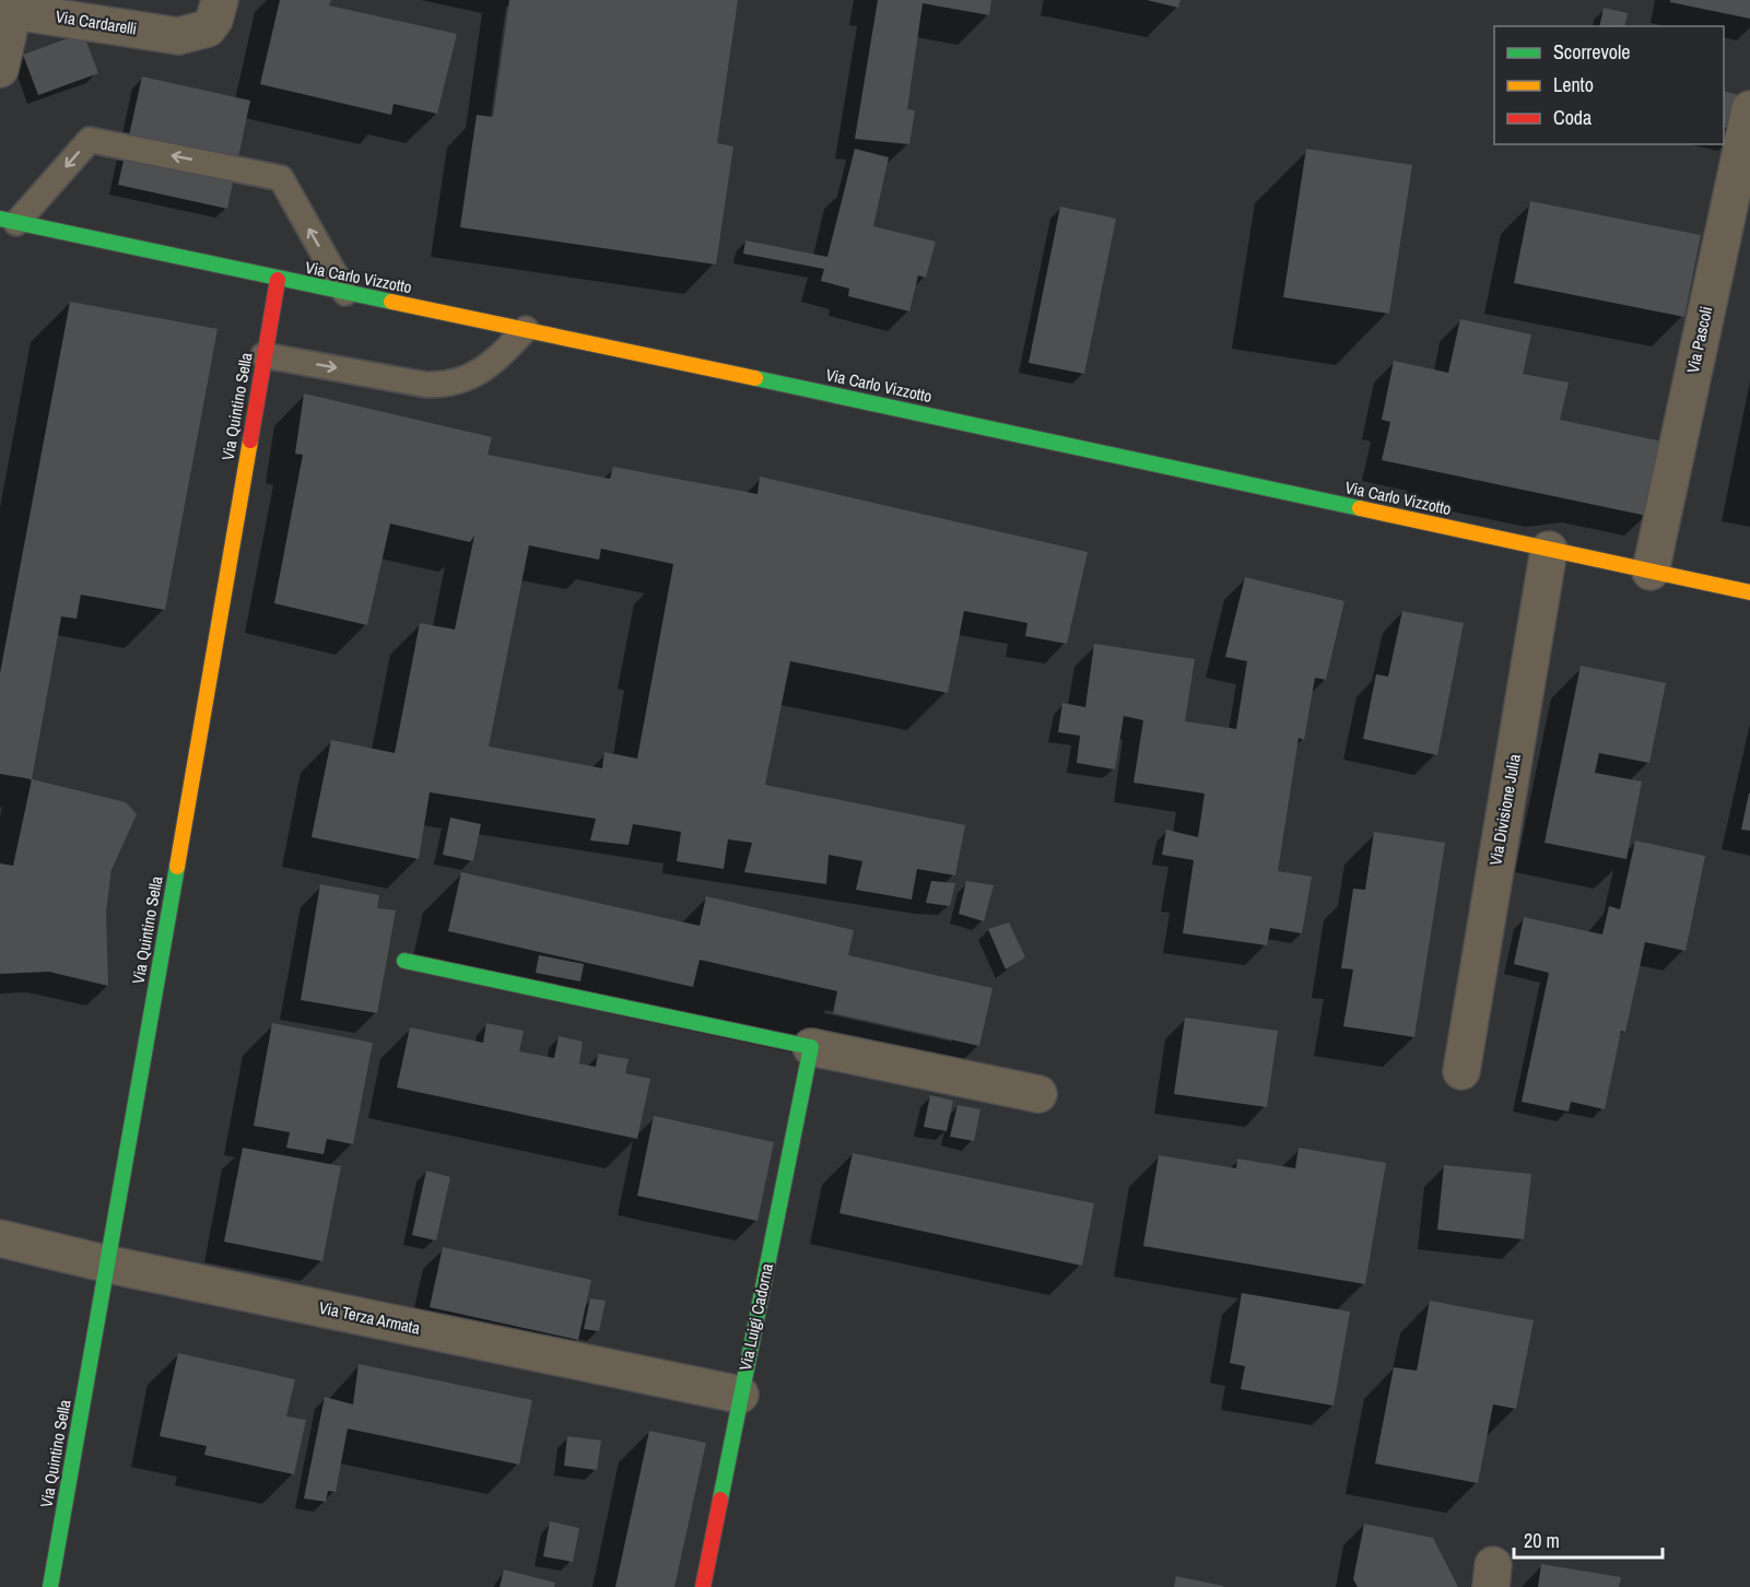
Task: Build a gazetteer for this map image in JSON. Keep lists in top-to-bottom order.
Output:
{
  "streets": {
    "street": [
      "Via Cardarelli",
      "Via Carlo Vizzotto",
      "Via Pascoli",
      "Via Quintino Sella",
      "Via Divisione Julia",
      "Via Luigi Cadorna",
      "Via Terza Armata"
    ]
  },
  "crossings": [
    ["Via Carlo Vizzotto", "Via Pascoli"],
    ["Via Carlo Vizzotto", "Via Quintino Sella"],
    ["Via Carlo Vizzotto", "Via Divisione Julia"],
    ["Via Quintino Sella", "Via Terza Armata"],
    ["Via Luigi Cadorna", "Via Terza Armata"]
  ],
  "legend": ["Scorrevole", "Lento", "Coda"],
  "scale_bar": "20 m"
}
